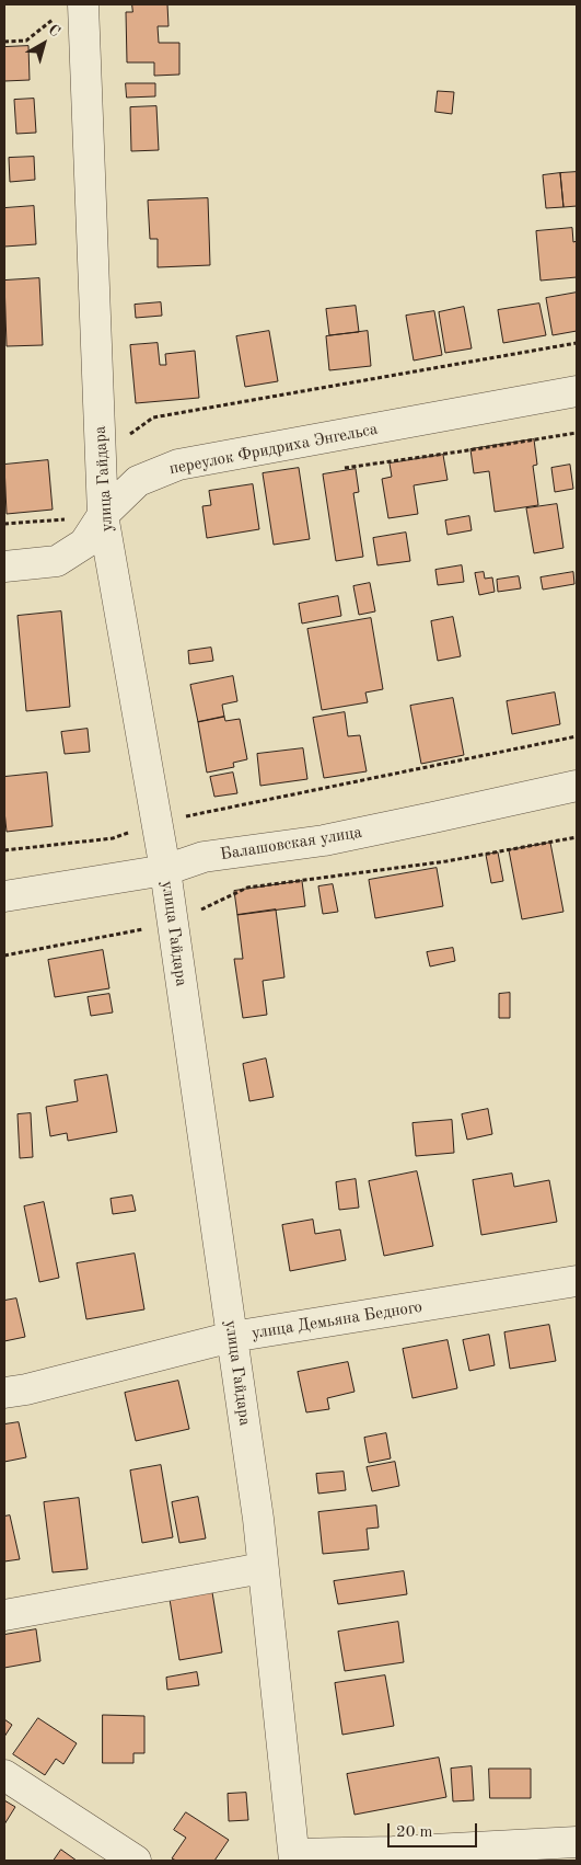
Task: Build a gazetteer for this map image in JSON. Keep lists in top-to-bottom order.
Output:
{
  "streets": {
    "street": [
      "переулок Фридриха Энгельса",
      "улица Гайдара",
      "Балашовская улица",
      "улица Демьяна Бедного"
    ]
  },
  "crossings": [
    ["переулок Фридриха Энгельса", "улица Гайдара"],
    ["улица Гайдара", "Балашовская улица"],
    ["улица Гайдара", "улица Демьяна Бедного"]
  ],
  "scale_bar": "20 m",
  "north": "top right"
}
